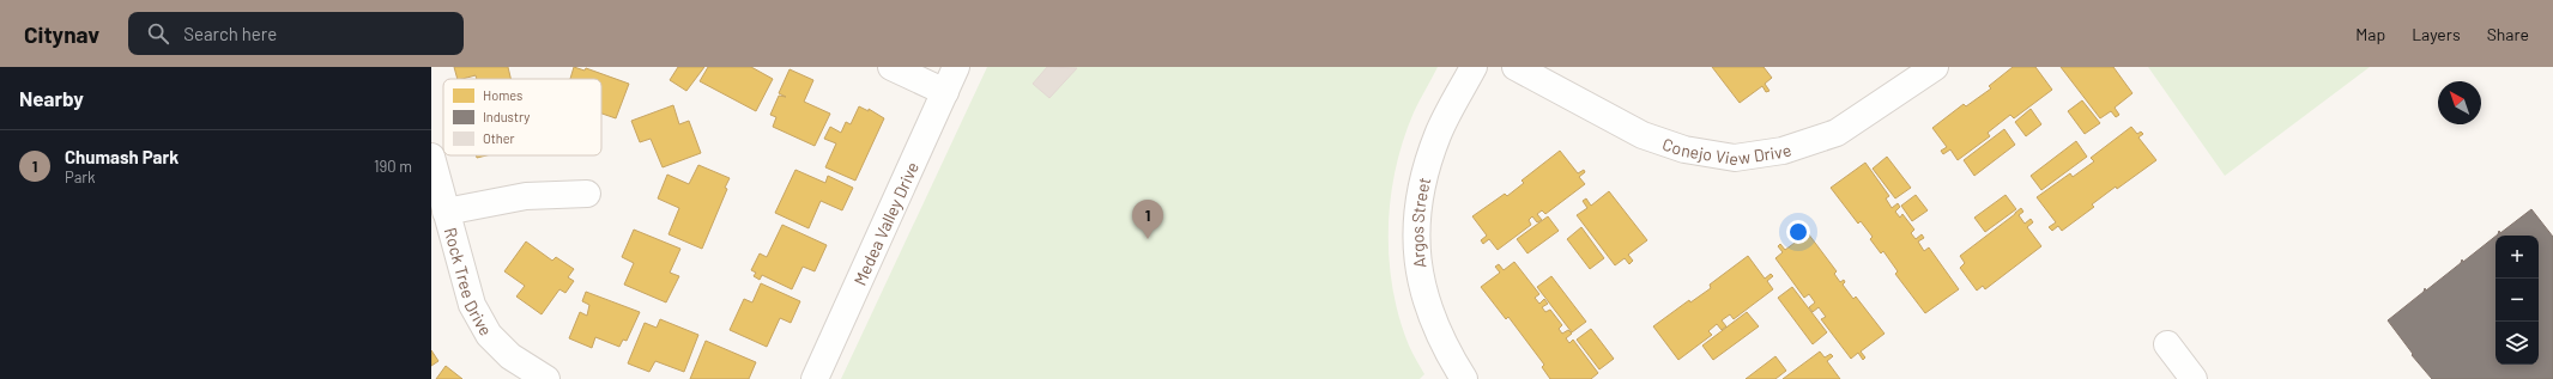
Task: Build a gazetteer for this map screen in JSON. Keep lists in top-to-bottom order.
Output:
{
  "streets": {
    "street": [
      "Conejo View Drive",
      "Argos Street",
      "Medea Valley Drive",
      "Rock Tree Drive"
    ]
  },
  "legend": ["Homes", "Industry", "Other"],
  "north": "top left",
  "page": {
    "header": "Citynav",
    "search": "Search here",
    "nav": ["Map", "Layers", "Share"],
    "heading": "Nearby",
    "list": [
      {
        "mark": "1",
        "name": "Chumash Park",
        "note": "Park",
        "value": "190 m"
      }
    ],
    "pins": "1",
    "map_buttons": ["+", "−"]
  }
}
